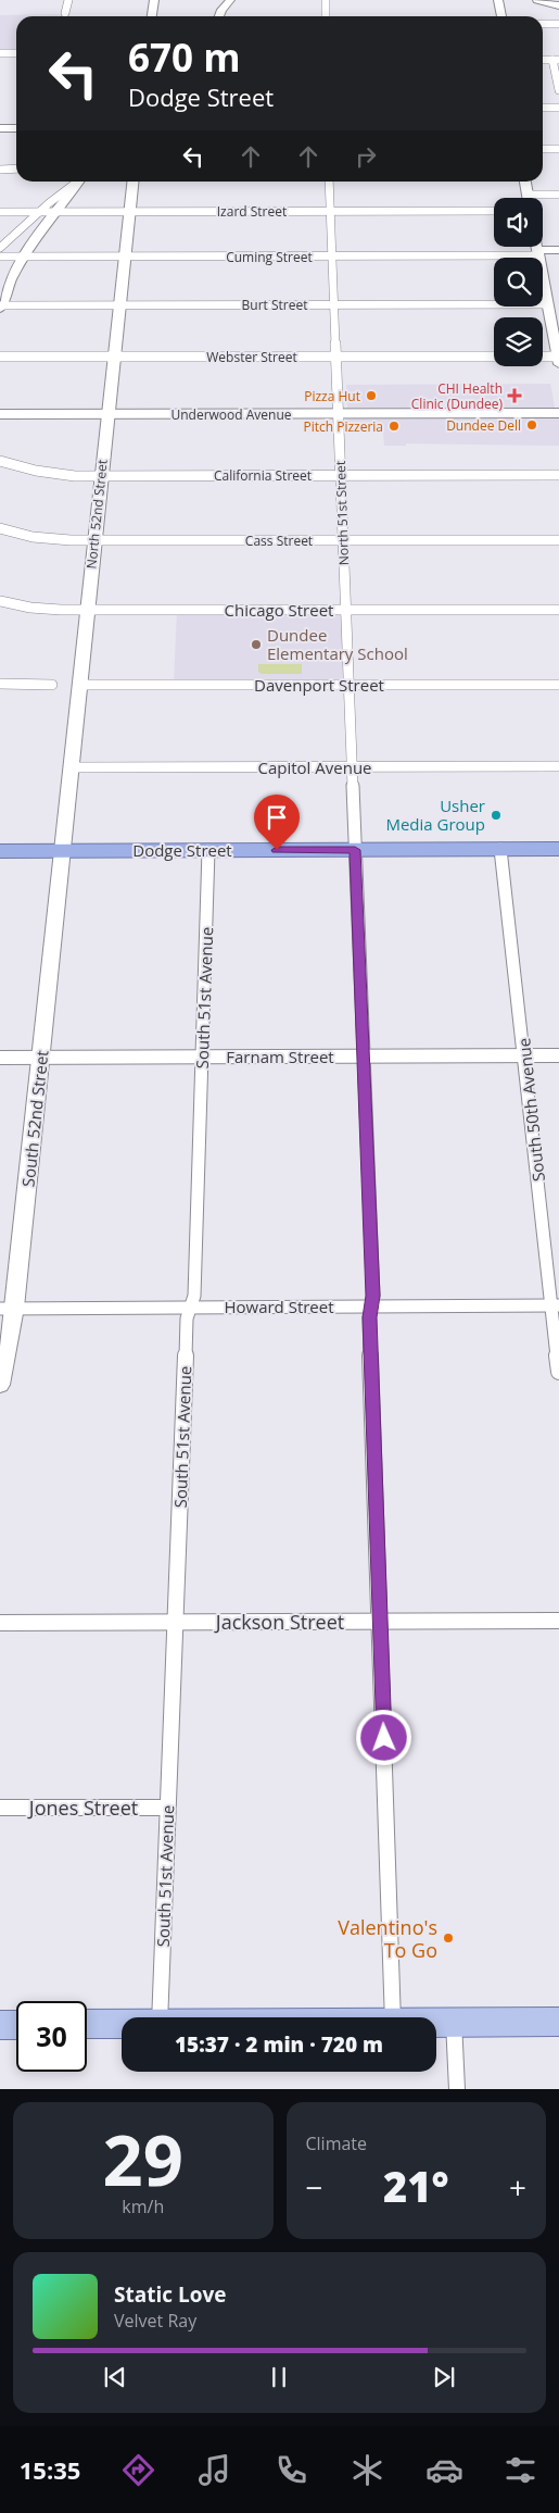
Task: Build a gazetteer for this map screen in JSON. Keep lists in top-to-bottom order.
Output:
{
  "streets": {
    "highway": ["Dodge Street"],
    "main road": ["Underwood Avenue", "Farnam Street"],
    "street": [
      "Izard Street",
      "Cuming Street",
      "Burt Street",
      "Webster Street",
      "California Street",
      "North 51st Street",
      "North 52nd Street",
      "Cass Street",
      "Chicago Street",
      "Davenport Street",
      "Capitol Avenue",
      "South 51st Avenue",
      "South 50th Avenue",
      "South 52nd Street",
      "Howard Street",
      "Jackson Street",
      "Jones Street"
    ]
  },
  "crossings": [
    ["Izard Street", "North 51st Street"],
    ["Izard Street", "North 52nd Street"],
    ["Cuming Street", "North 51st Street"],
    ["Cuming Street", "North 52nd Street"],
    ["Burt Street", "North 51st Street"],
    ["Burt Street", "North 52nd Street"],
    ["Webster Street", "North 51st Street"],
    ["Webster Street", "North 52nd Street"],
    ["Underwood Avenue", "North 51st Street"],
    ["Underwood Avenue", "North 52nd Street"],
    ["California Street", "North 51st Street"],
    ["California Street", "North 52nd Street"],
    ["North 51st Street", "Cass Street"],
    ["North 51st Street", "Chicago Street"],
    ["North 51st Street", "Davenport Street"],
    ["North 51st Street", "Capitol Avenue"],
    ["North 51st Street", "Dodge Street"],
    ["North 51st Street", "Farnam Street"],
    ["North 51st Street", "Howard Street"],
    ["North 51st Street", "Jackson Street"],
    ["North 52nd Street", "Cass Street"],
    ["North 52nd Street", "Chicago Street"],
    ["North 52nd Street", "Davenport Street"],
    ["North 52nd Street", "Capitol Avenue"],
    ["North 52nd Street", "Dodge Street"],
    ["North 52nd Street", "South 52nd Street"],
    ["Dodge Street", "South 51st Avenue"],
    ["Dodge Street", "South 50th Avenue"],
    ["Dodge Street", "South 52nd Street"],
    ["South 51st Avenue", "Farnam Street"],
    ["South 51st Avenue", "Howard Street"],
    ["South 51st Avenue", "Jackson Street"],
    ["South 51st Avenue", "Jones Street"],
    ["Farnam Street", "South 50th Avenue"],
    ["Farnam Street", "South 52nd Street"],
    ["South 50th Avenue", "Howard Street"],
    ["South 52nd Street", "Howard Street"]
  ],
  "places": {
    "other": [
      "Pizza Hut",
      "Dundee Dell",
      "Pitch Pizzeria",
      "Dundee Elementary School",
      "Usher Media Group",
      "Valentino's To Go"
    ],
    "health": ["CHI Health Clinic (Dundee)"]
  },
  "page": {
    "turn": ["670 m", "Dodge Street"],
    "limit": "30",
    "trip": "15:37 · 2 min · 720 m",
    "tile": [
      ["29", "km/h"],
      "Climate"
    ],
    "heat": ["−", "21°", "+"],
    "song": ["Static Love", "Velvet Ray"],
    "tabs": "15:35"
  }
}
